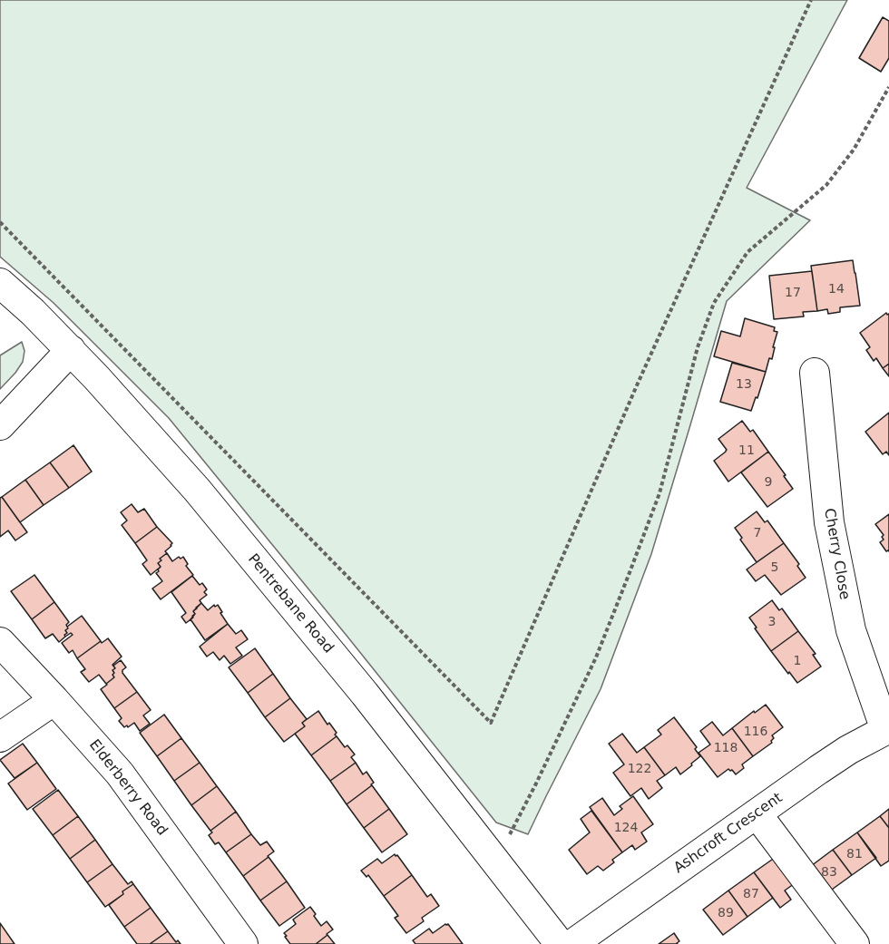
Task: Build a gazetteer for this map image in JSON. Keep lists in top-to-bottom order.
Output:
{
  "streets": {
    "street": [
      "Cherry Close",
      "Pentrebane Road",
      "Elderberry Road",
      "Ashcroft Crescent"
    ]
  },
  "crossings": [
    ["Cherry Close", "Ashcroft Crescent"]
  ],
  "house_numbers": [
    "14",
    "17",
    "13",
    "11",
    "9",
    "7",
    "5",
    "3",
    "1",
    "116",
    "118",
    "122",
    "124",
    "81",
    "83",
    "87",
    "89"
  ]
}
